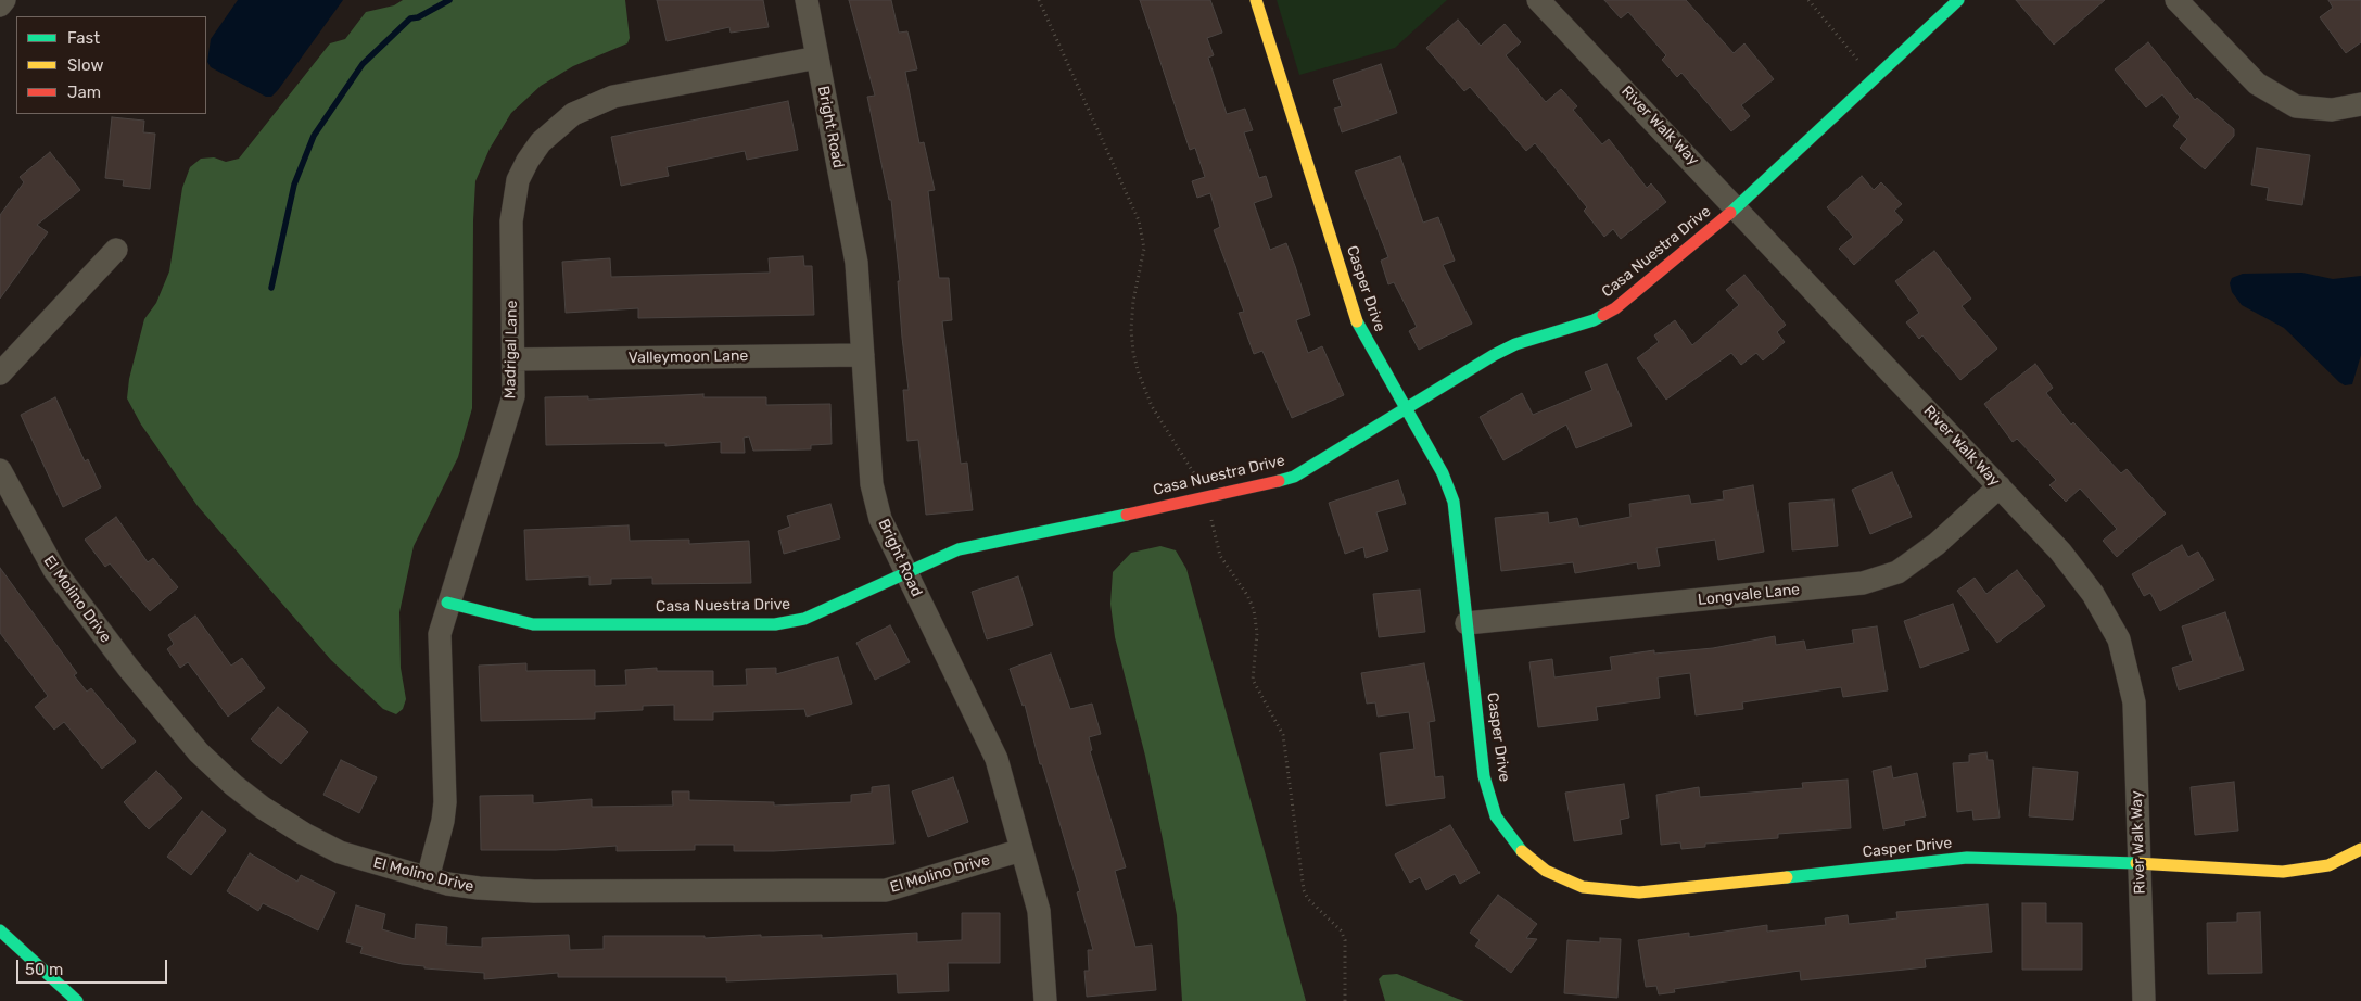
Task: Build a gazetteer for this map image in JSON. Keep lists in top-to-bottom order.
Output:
{
  "streets": {
    "street": [
      "River Walk Way",
      "Bright Road",
      "Casa Nuestra Drive",
      "Casper Drive",
      "Madrigal Lane",
      "Valleymoon Lane",
      "Longvale Lane",
      "El Molino Drive"
    ]
  },
  "crossings": [
    ["River Walk Way", "Casa Nuestra Drive"],
    ["River Walk Way", "Casper Drive"],
    ["River Walk Way", "Longvale Lane"],
    ["Bright Road", "Casa Nuestra Drive"],
    ["Bright Road", "Madrigal Lane"],
    ["Bright Road", "Valleymoon Lane"],
    ["Bright Road", "El Molino Drive"],
    ["Casa Nuestra Drive", "Casper Drive"],
    ["Casa Nuestra Drive", "Madrigal Lane"],
    ["Casper Drive", "Longvale Lane"],
    ["Madrigal Lane", "Valleymoon Lane"],
    ["Madrigal Lane", "El Molino Drive"]
  ],
  "legend": ["Fast", "Slow", "Jam"],
  "scale_bar": "50 m"
}
